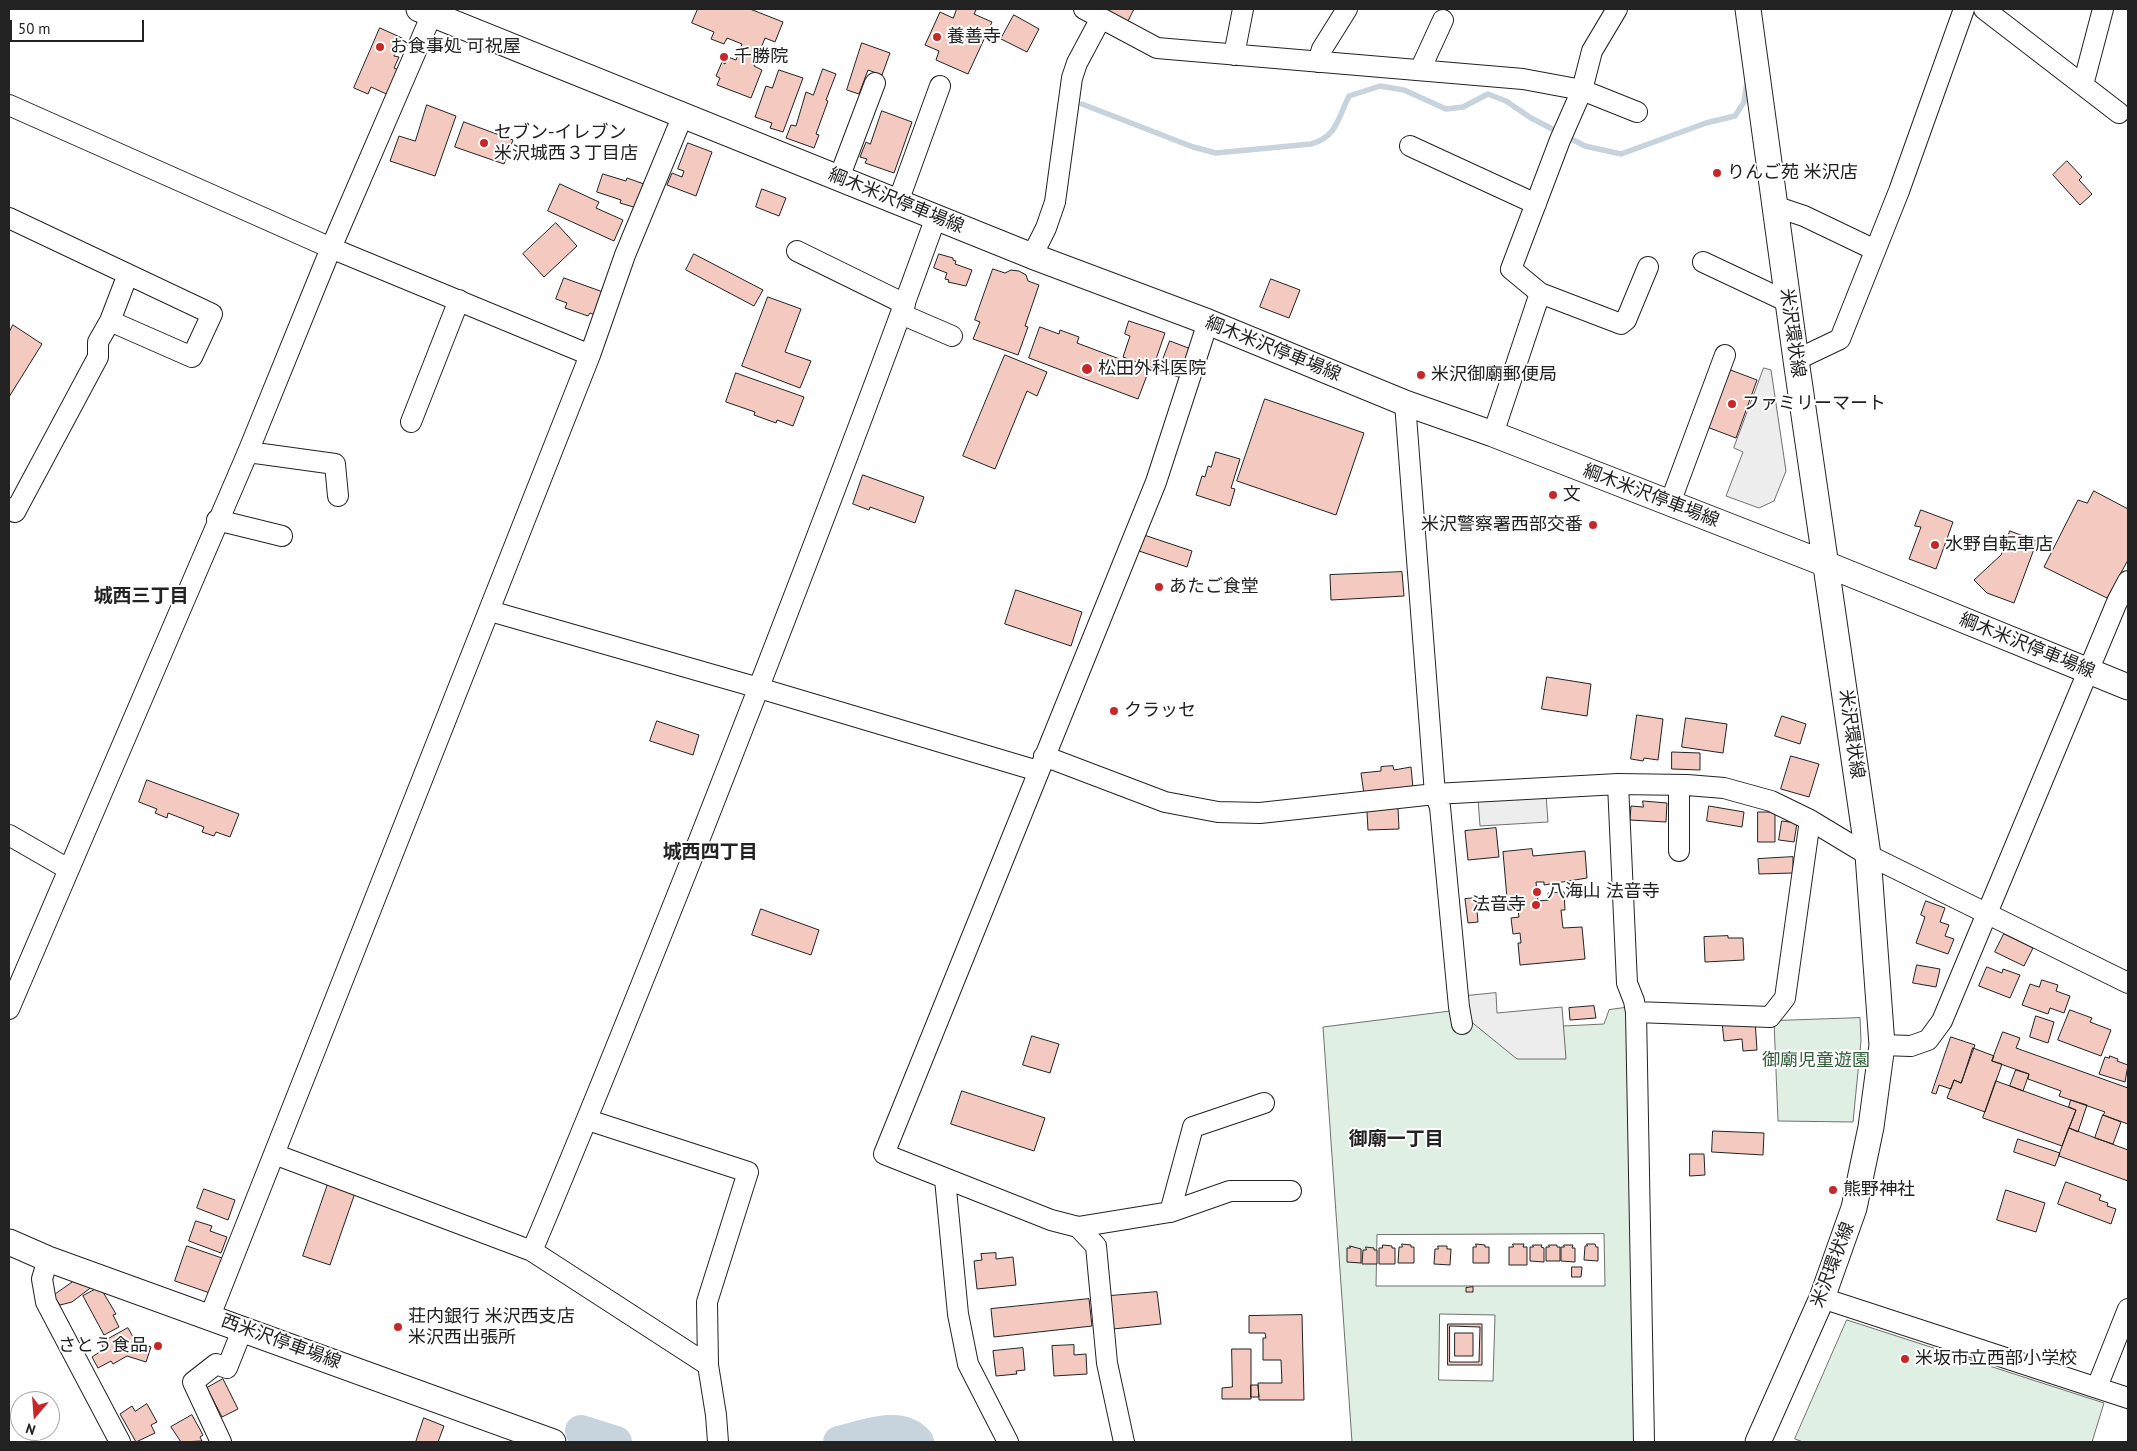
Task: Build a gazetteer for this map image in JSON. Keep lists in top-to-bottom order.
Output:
{
  "streets": {
    "main road": ["綱木米沢停車場線", "米沢環状線", "西米沢停車場線"]
  },
  "crossings": [
    ["綱木米沢停車場線", "米沢環状線"]
  ],
  "districts": ["城西三丁目", "城西四丁目", "御廟一丁目"],
  "parks": ["御廟児童遊園"],
  "places": [
    "養善寺",
    "お食事処 可祝屋",
    "千勝院",
    "セブン-イレブン 米沢城西３丁目店",
    "りんご苑 米沢店",
    "松田外科医院",
    "米沢御廟郵便局",
    "ファミリーマート",
    "文",
    "米沢警察署西部交番",
    "水野自転車店",
    "あたご食堂",
    "クラッセ",
    "八海山 法音寺",
    "法音寺",
    "熊野神社",
    "荘内銀行 米沢西支店 米沢西出張所",
    "さとう食品",
    "米坂市立西部小学校"
  ],
  "scale_bar": "50 m",
  "north": "bottom"
}
